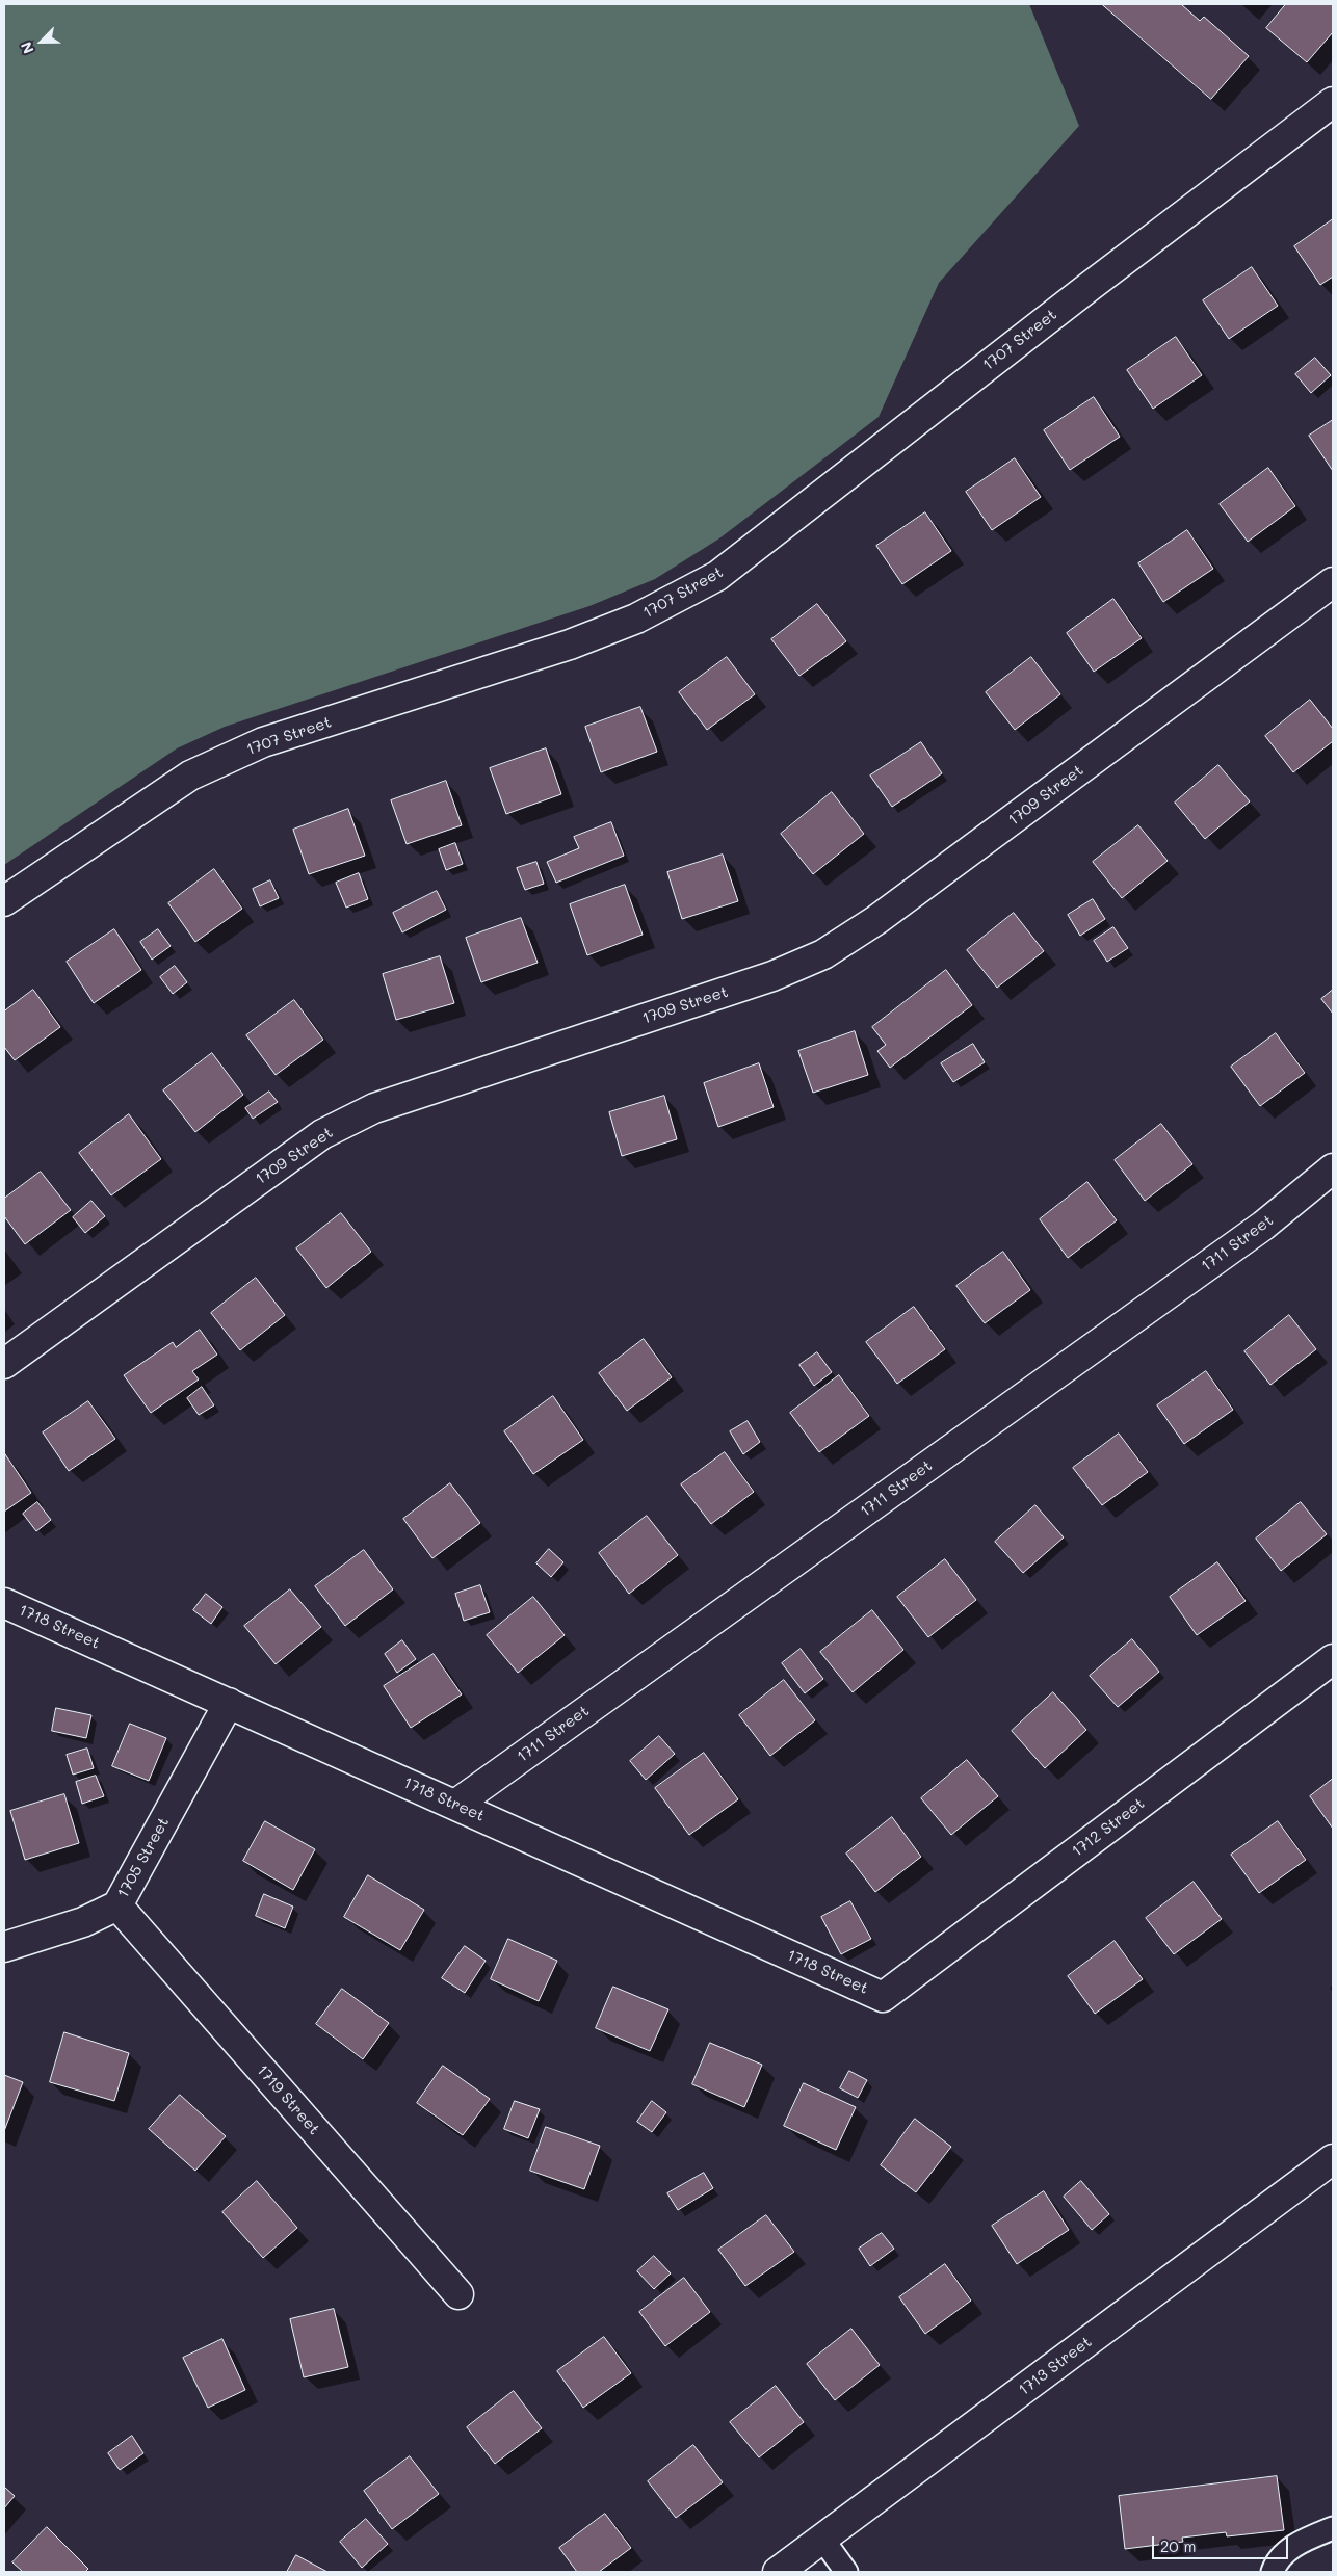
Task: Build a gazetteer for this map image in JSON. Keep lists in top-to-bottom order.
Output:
{
  "streets": {
    "street": [
      "1707 Street",
      "1709 Street",
      "1711 Street",
      "1718 Street",
      "1712 Street",
      "1705 Street",
      "1719 Street",
      "1713 Street"
    ]
  },
  "crossings": [
    ["1711 Street", "1718 Street"],
    ["1718 Street", "1712 Street"],
    ["1718 Street", "1705 Street"],
    ["1705 Street", "1719 Street"]
  ],
  "scale_bar": "20 m",
  "north": "bottom left"
}
